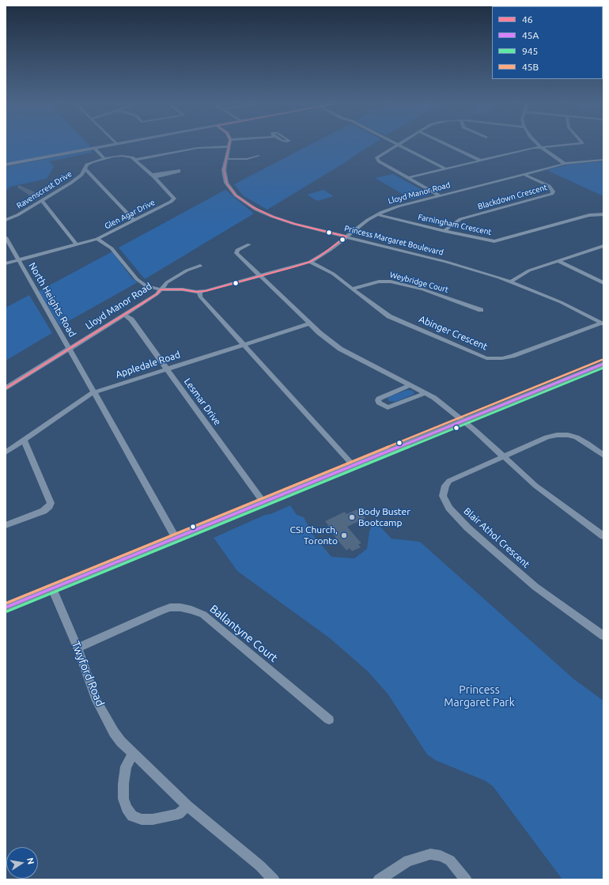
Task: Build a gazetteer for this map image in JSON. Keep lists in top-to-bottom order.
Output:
{
  "streets": {
    "street": [
      "Ravenscrest Drive",
      "Lloyd Manor Road",
      "Blackdown Crescent",
      "Glen Agar Drive",
      "Farningham Crescent",
      "Princess Margaret Boulevard",
      "Weybridge Court",
      "North Heights Road",
      "Abinger Crescent",
      "Appledale Road",
      "Lesmar Drive",
      "Blair Athol Crescent",
      "Ballantyne Court",
      "Twyford Road"
    ]
  },
  "crossings": [
    ["Lloyd Manor Road", "Blackdown Crescent"],
    ["Lloyd Manor Road", "Glen Agar Drive"],
    ["Lloyd Manor Road", "Farningham Crescent"],
    ["Lloyd Manor Road", "Princess Margaret Boulevard"],
    ["Lloyd Manor Road", "North Heights Road"],
    ["Lloyd Manor Road", "Abinger Crescent"],
    ["Lloyd Manor Road", "Lesmar Drive"],
    ["Blackdown Crescent", "Farningham Crescent"],
    ["Glen Agar Drive", "North Heights Road"],
    ["Princess Margaret Boulevard", "Abinger Crescent"],
    ["Weybridge Court", "Abinger Crescent"],
    ["North Heights Road", "Appledale Road"],
    ["Appledale Road", "Lesmar Drive"],
    ["Ballantyne Court", "Twyford Road"]
  ],
  "parks": ["Princess Margaret Park"],
  "places": ["Body Buster Bootcamp", "CSI Church, Toronto"],
  "lines": [
    "transit line 46",
    "transit line 45B",
    "transit line 45A",
    "transit line 945"
  ],
  "legend": [
    "46",
    "45A",
    "945",
    "45B"
  ],
  "north": "right"
}
